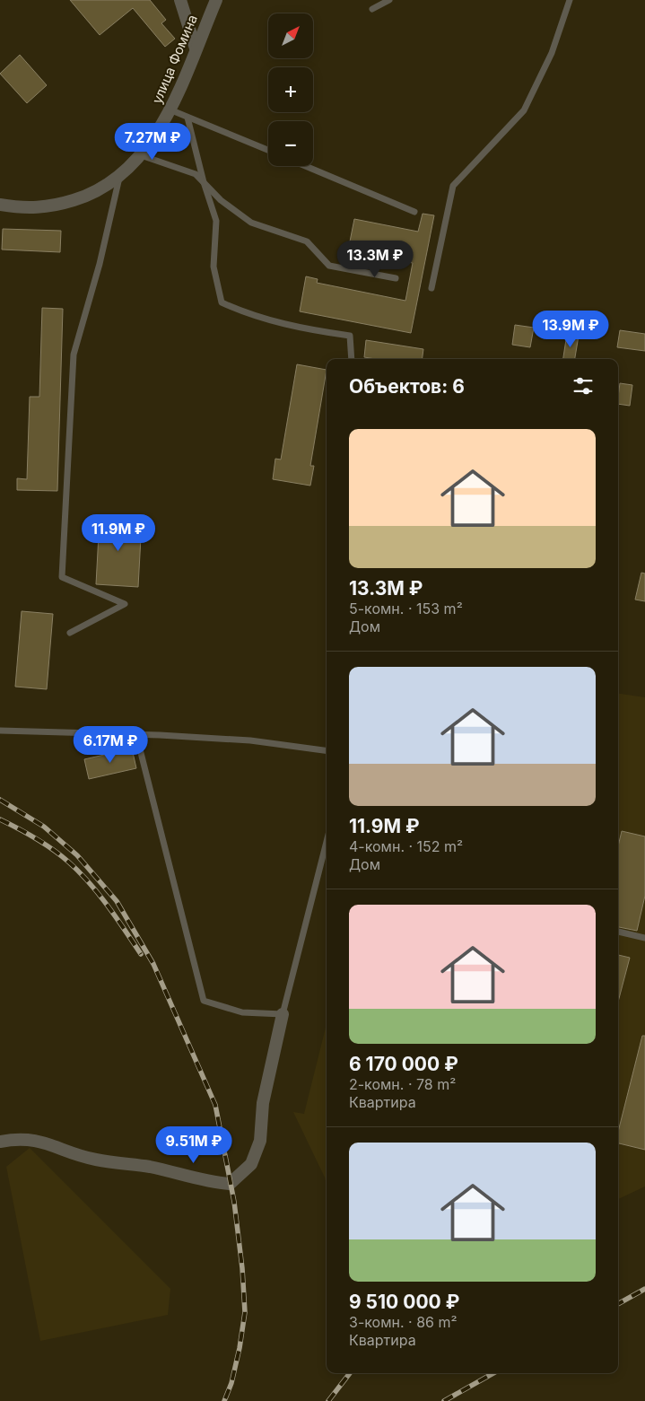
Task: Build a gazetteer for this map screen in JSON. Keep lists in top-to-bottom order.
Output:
{
  "streets": {
    "street": ["улица Фомина"]
  },
  "north": "top right",
  "page": {
    "map_buttons": ["+", "−"],
    "price": [
      "7.27M ₽",
      "13.3M ₽",
      "13.9M ₽",
      "11.9M ₽",
      "6.17M ₽",
      "9.51M ₽"
    ],
    "heading": "Объектов: 6",
    "list": [
      {
        "name": "13.3M ₽",
        "note": "5-комн. · 153 m² · Дом"
      },
      {
        "name": "11.9M ₽",
        "note": "4-комн. · 152 m² · Дом"
      },
      {
        "name": "6 170 000 ₽",
        "note": "2-комн. · 78 m² · Квартира"
      },
      {
        "name": "9 510 000 ₽",
        "note": "3-комн. · 86 m² · Квартира"
      }
    ]
  }
}
